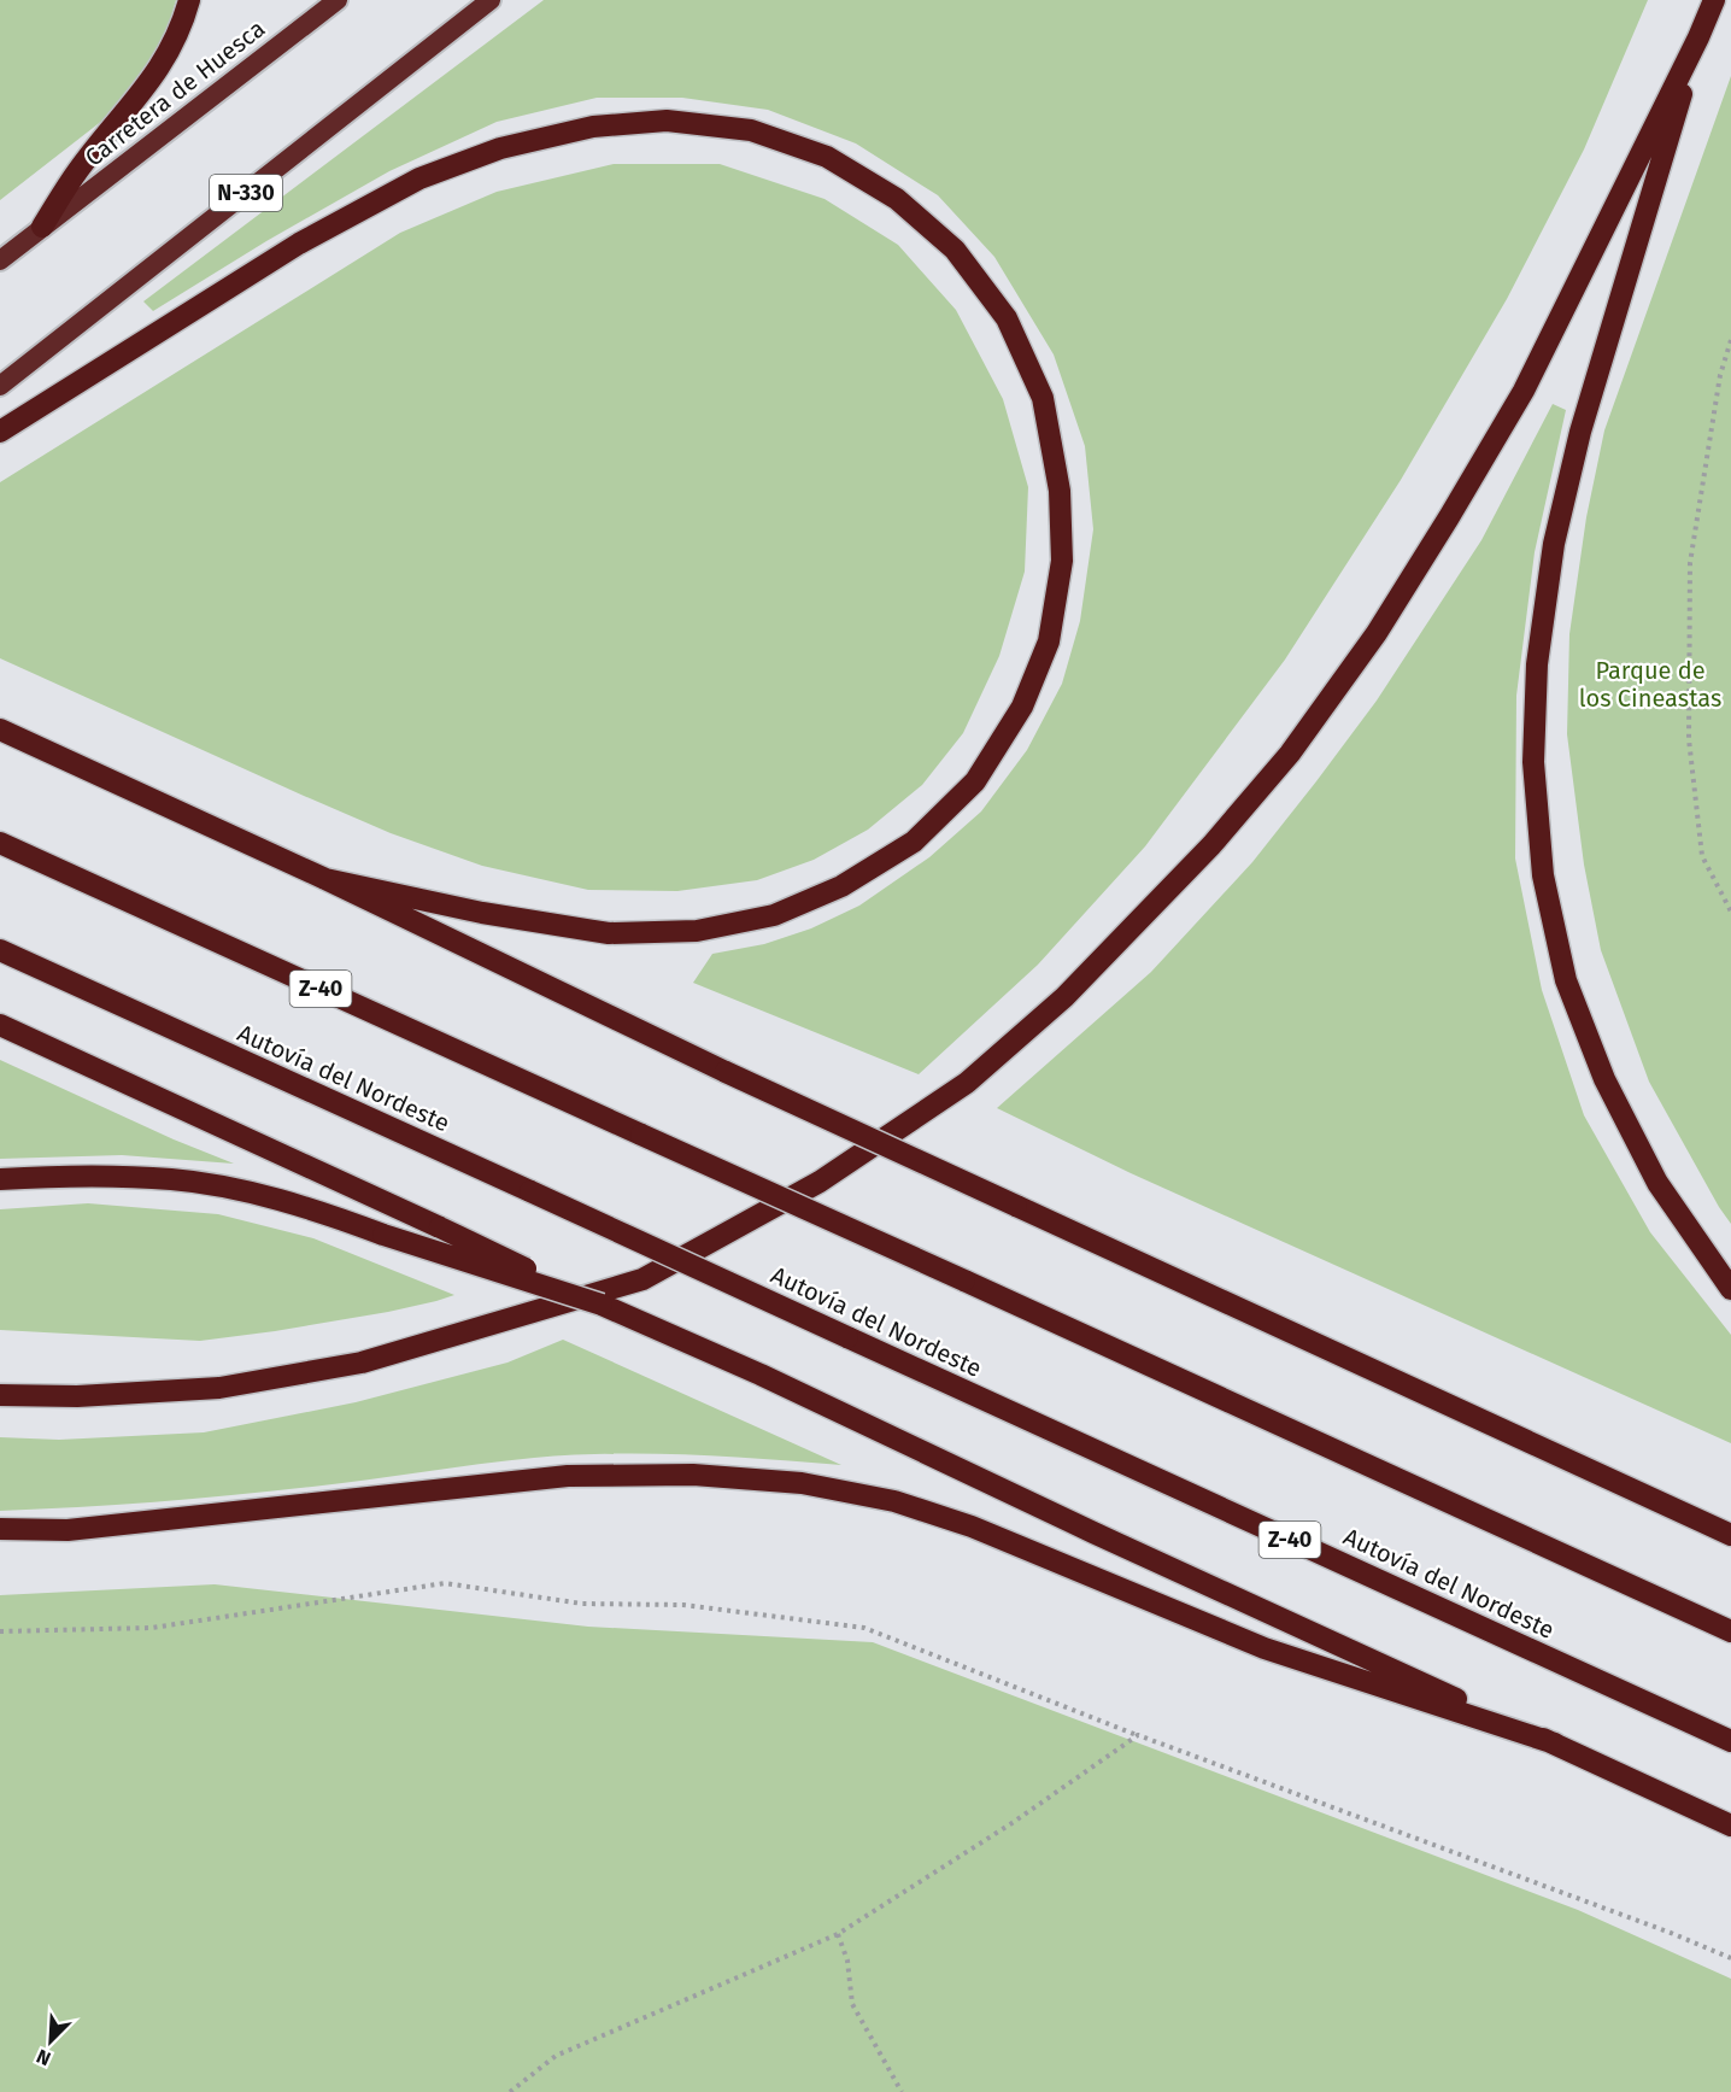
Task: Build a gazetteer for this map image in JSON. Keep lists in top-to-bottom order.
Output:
{
  "streets": {
    "highway": [
      "Carretera de Huesca",
      "N-330",
      "Z-40",
      "Autovía del Nordeste"
    ]
  },
  "parks": ["Parque de los Cineastas"],
  "north": "bottom left"
}
